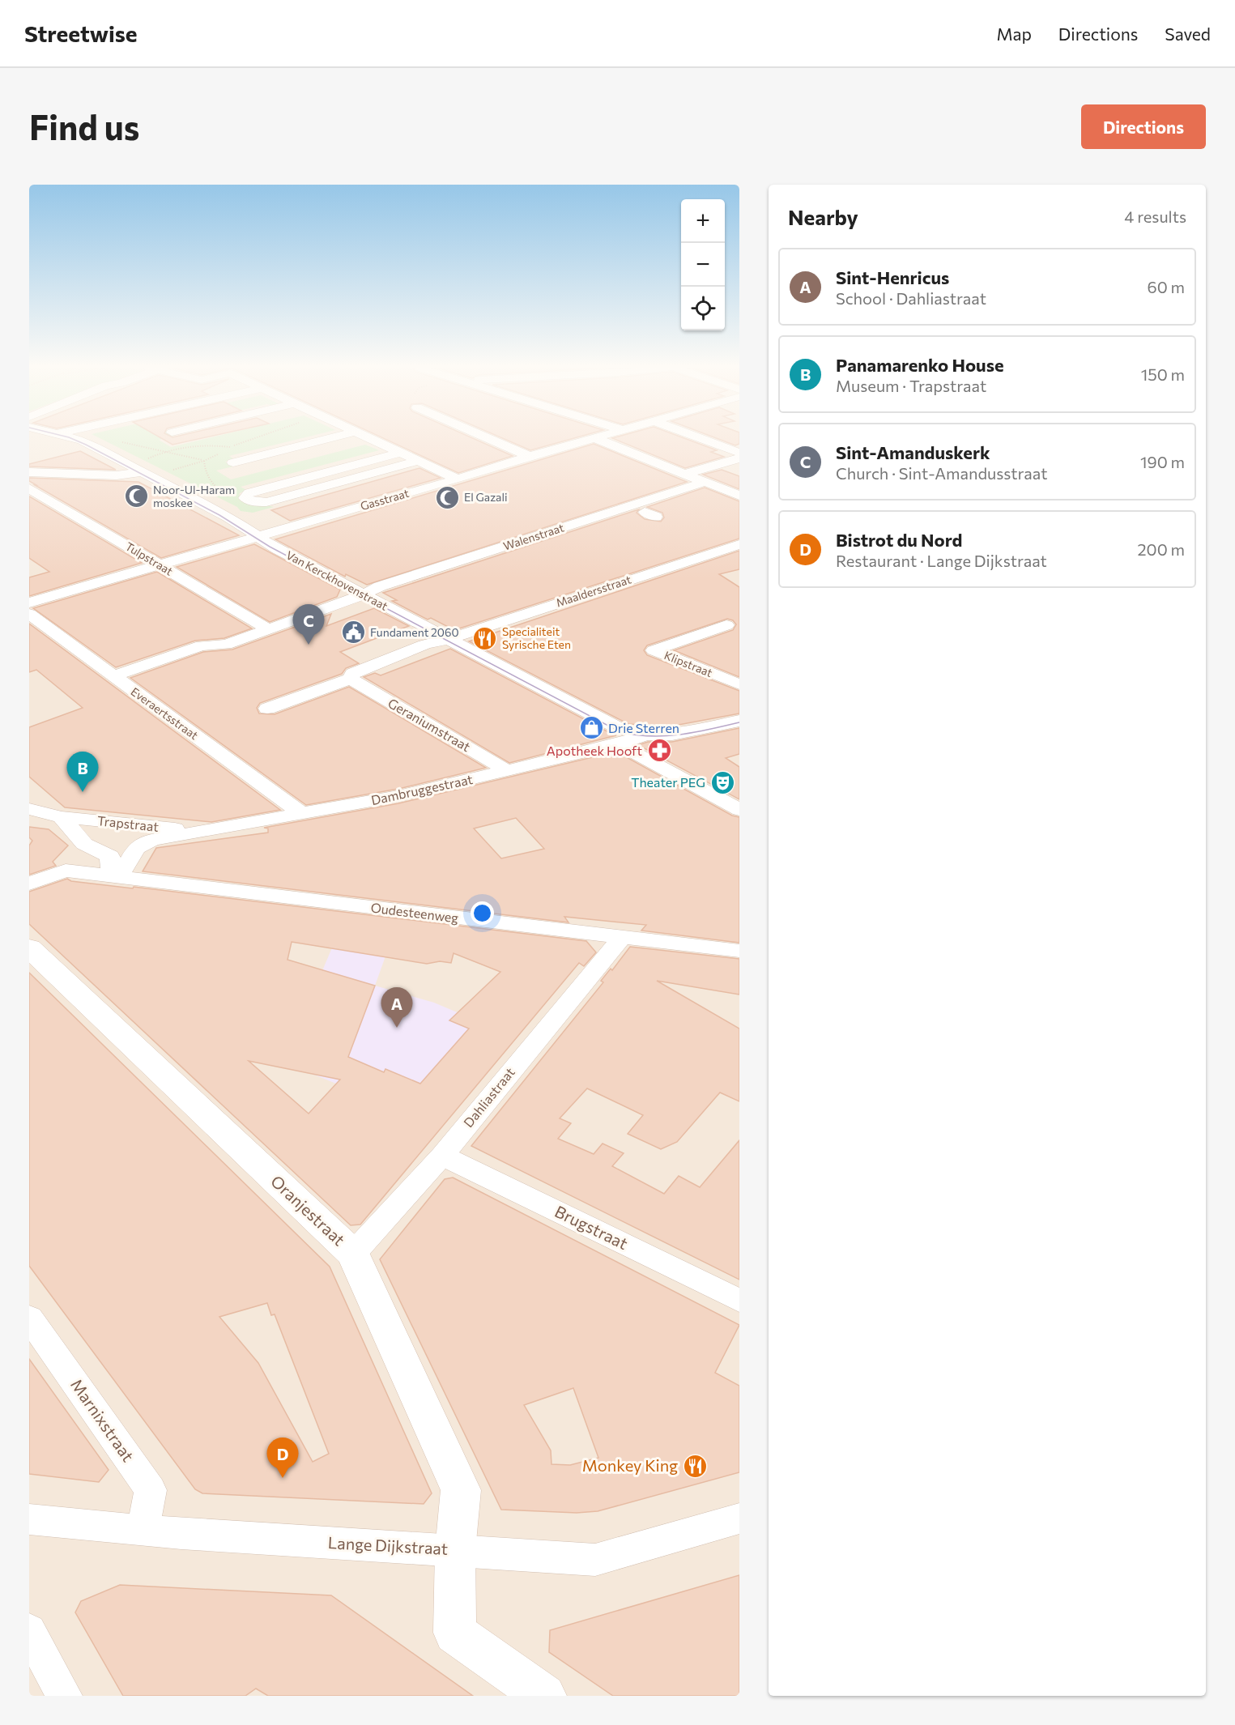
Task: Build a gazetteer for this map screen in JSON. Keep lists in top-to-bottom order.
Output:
{
  "streets": {
    "street": [
      "Gasstraat",
      "Walenstraat",
      "Tulpstraat",
      "Van Kerckhovenstraat",
      "Maaldersstraat",
      "Klipstraat",
      "Everaertsstraat",
      "Geraniumstraat",
      "Dambruggestraat",
      "Trapstraat",
      "Oudesteenweg",
      "Dahliastraat",
      "Oranjestraat",
      "Brugstraat",
      "Marnixstraat",
      "Lange Dijkstraat"
    ]
  },
  "crossings": [
    ["Gasstraat", "Tulpstraat"],
    ["Gasstraat", "Van Kerckhovenstraat"],
    ["Walenstraat", "Tulpstraat"],
    ["Walenstraat", "Van Kerckhovenstraat"],
    ["Walenstraat", "Everaertsstraat"],
    ["Van Kerckhovenstraat", "Maaldersstraat"],
    ["Van Kerckhovenstraat", "Dambruggestraat"],
    ["Maaldersstraat", "Geraniumstraat"],
    ["Everaertsstraat", "Dambruggestraat"],
    ["Geraniumstraat", "Dambruggestraat"],
    ["Dambruggestraat", "Trapstraat"],
    ["Dambruggestraat", "Oudesteenweg"],
    ["Oudesteenweg", "Dahliastraat"],
    ["Dahliastraat", "Oranjestraat"],
    ["Dahliastraat", "Brugstraat"],
    ["Oranjestraat", "Lange Dijkstraat"],
    ["Marnixstraat", "Lange Dijkstraat"]
  ],
  "places": {
    "mosque": ["Noor-Ul-Haram moskee", "El Gazali"],
    "public building": ["Fundament 2060"],
    "restaurant": ["Specialiteit Syrische Eten", "Monkey King"],
    "shop": ["Drie Sterren"],
    "pharmacy": ["Apotheek Hooft"],
    "theatre": ["Theater PEG"]
  },
  "page": {
    "header": "Streetwise",
    "nav": ["Map", "Directions", "Saved"],
    "buttons": "Directions",
    "title": "Find us",
    "heading": ["Nearby", "4 results"],
    "map_buttons": ["+", "−"],
    "list": [
      {
        "mark": "A",
        "name": "Sint-Henricus",
        "note": "School · Dahliastraat",
        "value": "60 m"
      },
      {
        "mark": "B",
        "name": "Panamarenko House",
        "note": "Museum · Trapstraat",
        "value": "150 m"
      },
      {
        "mark": "C",
        "name": "Sint-Amanduskerk",
        "note": "Church · Sint-Amandusstraat",
        "value": "190 m"
      },
      {
        "mark": "D",
        "name": "Bistrot du Nord",
        "note": "Restaurant · Lange Dijkstraat",
        "value": "200 m"
      }
    ],
    "pins": [
      "C",
      "B",
      "A",
      "D"
    ]
  }
}
